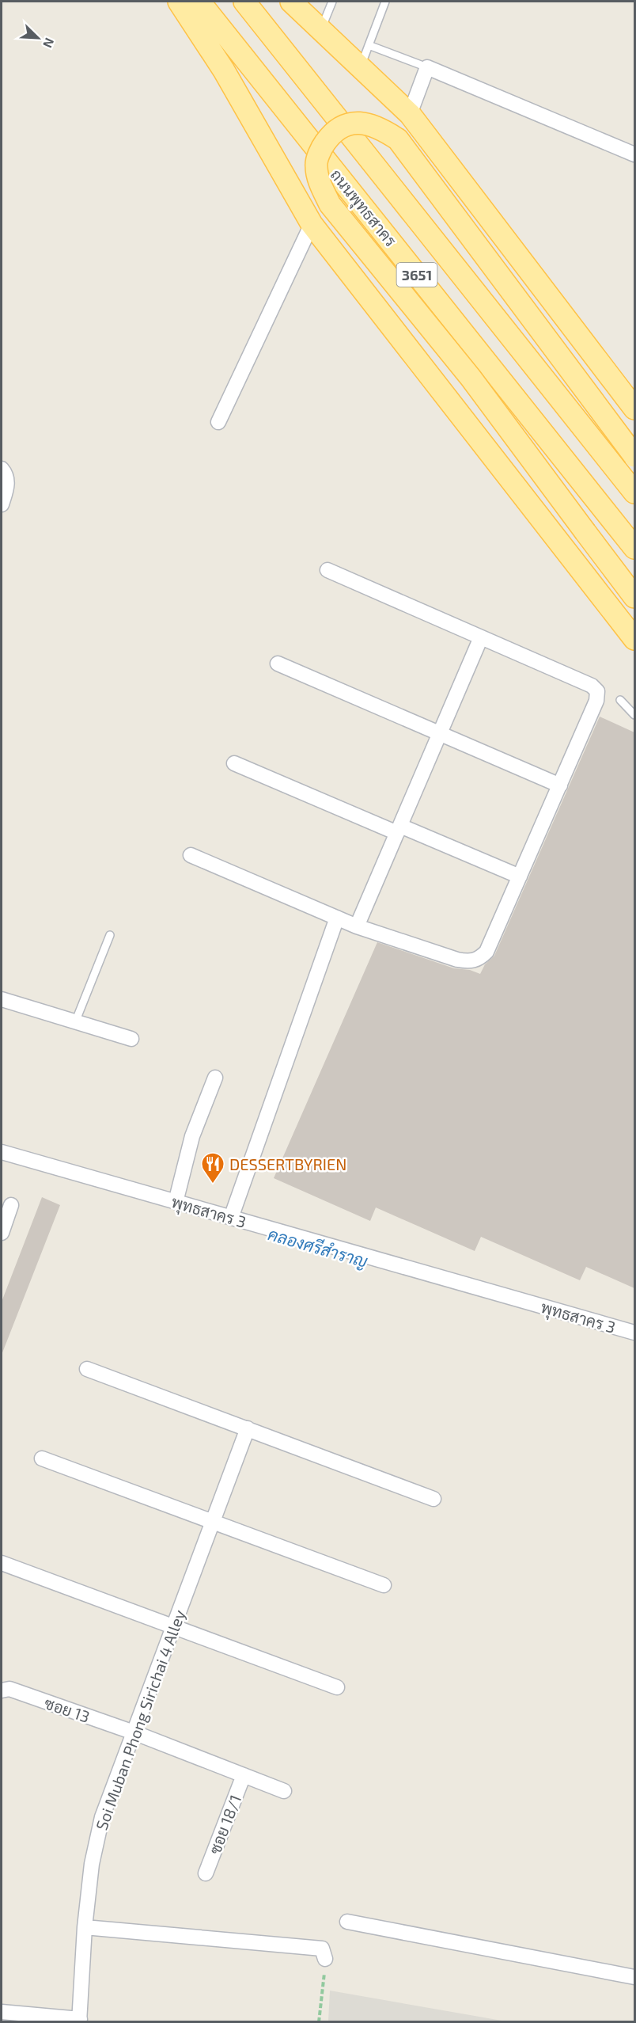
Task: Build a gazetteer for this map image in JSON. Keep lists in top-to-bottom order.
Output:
{
  "streets": {
    "main road": ["ถนนพุทธสาคร", "3651"],
    "street": [
      "พุทธสาคร 3",
      "ซอย 13",
      "Soi Muban Phong Sirichai 4 Alley",
      "ซอย 18/1"
    ]
  },
  "crossings": [
    ["ซอย 13", "Soi Muban Phong Sirichai 4 Alley"],
    ["ซอย 13", "ซอย 18/1"]
  ],
  "water": ["คลองศรีสำราญ"],
  "places": {
    "restaurant": ["DESSERTBYRIEN"]
  },
  "north": "bottom right"
}
